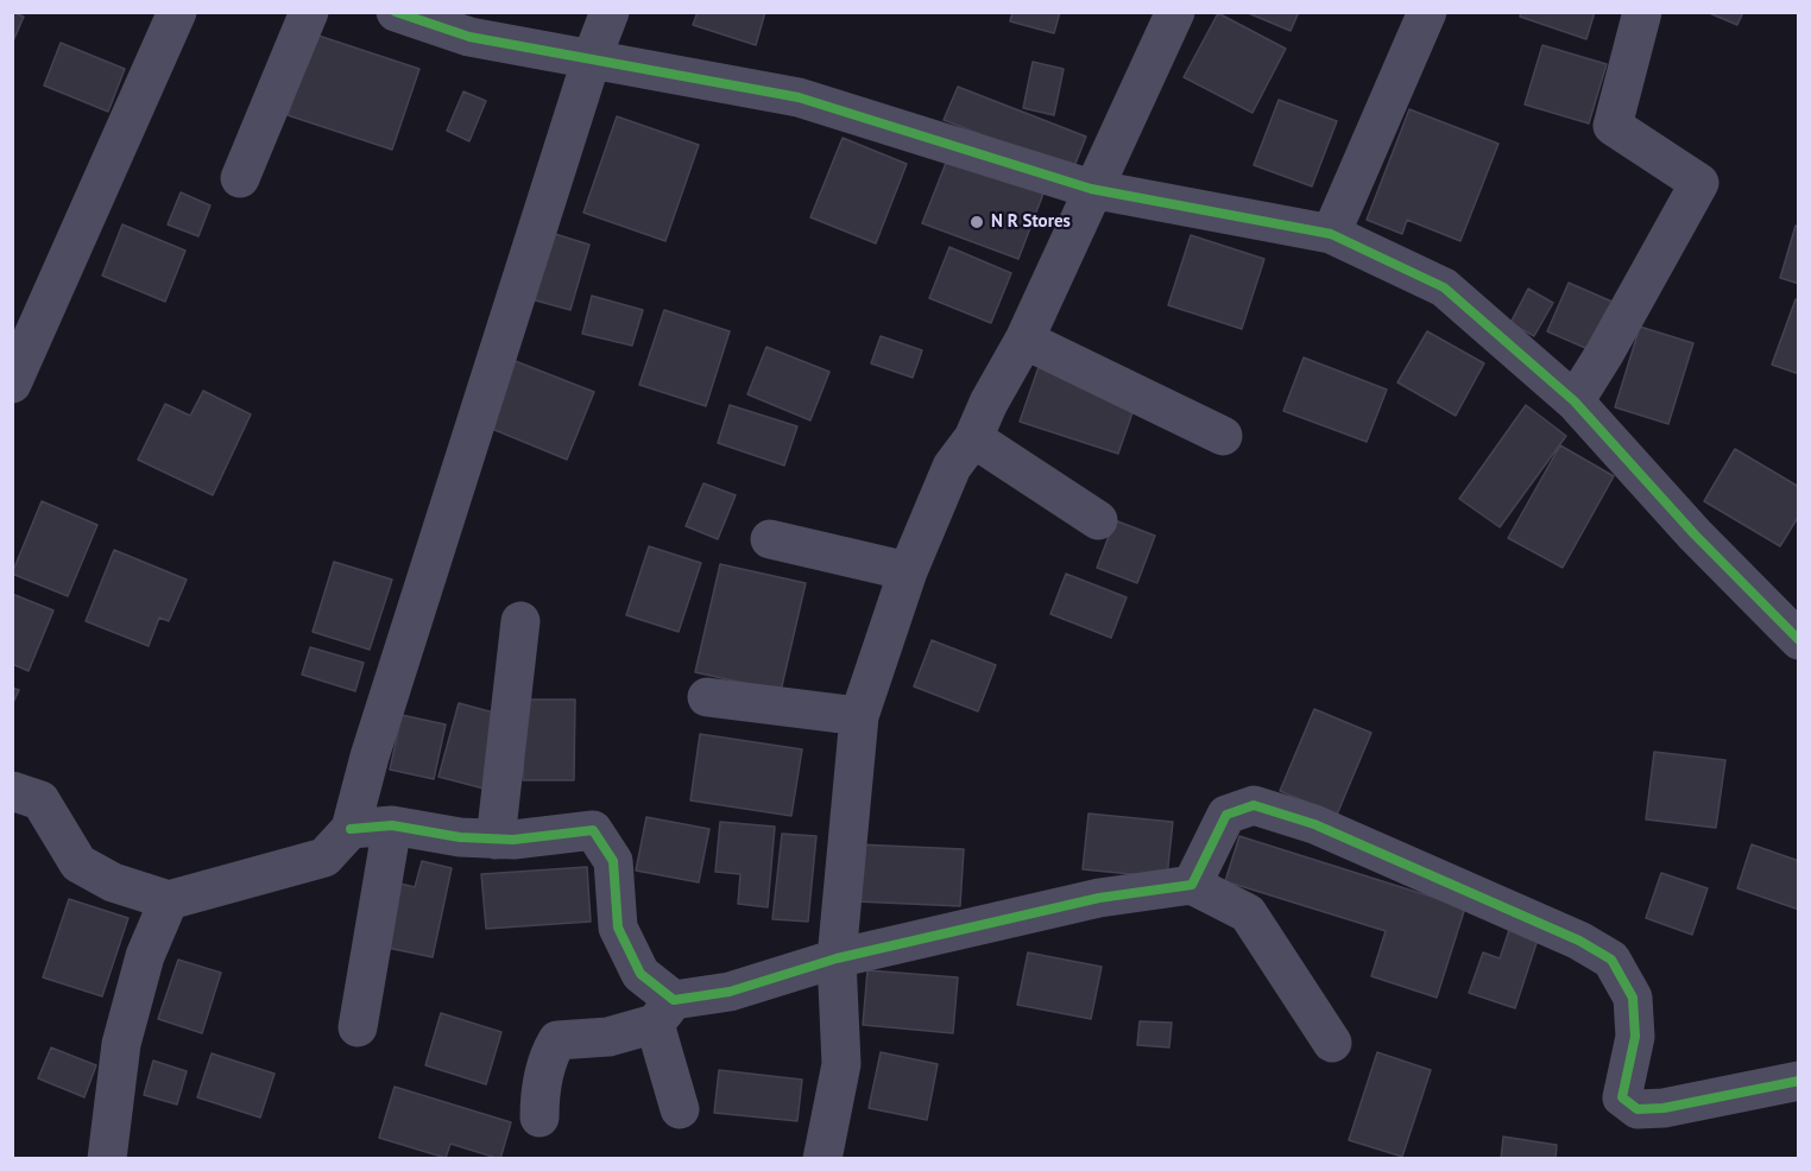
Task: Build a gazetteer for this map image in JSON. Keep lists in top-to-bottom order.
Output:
{
  "places": ["N R Stores"]
}
